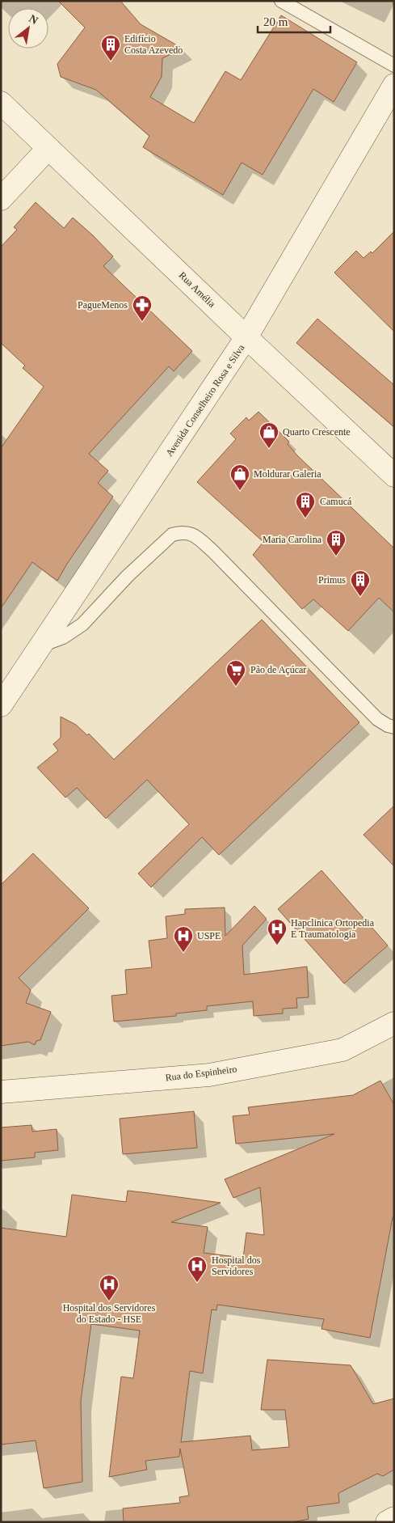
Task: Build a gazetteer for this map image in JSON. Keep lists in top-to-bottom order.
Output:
{
  "streets": {
    "main road": ["Rua Amélia", "Avenida Conselheiro Rosa e Silva", "Rua do Espinheiro"]
  },
  "crossings": [
    ["Rua Amélia", "Avenida Conselheiro Rosa e Silva"]
  ],
  "places": {
    "building": [
      "Edifício Costa Azevedo",
      "Camucá",
      "Maria Carolina",
      "Primus"
    ],
    "pharmacy": ["PagueMenos"],
    "shop": ["Quarto Crescente", "Moldurar Galeria"],
    "supermarket": ["Pão de Açúcar"],
    "hospital": [
      "Hapclinica Ortopedia E Traumatologia",
      "USPE",
      "Hospital dos Servidores",
      "Hospital dos Servidores do Estado - HSE"
    ]
  },
  "scale_bar": "20 m",
  "north": "top right"
}
